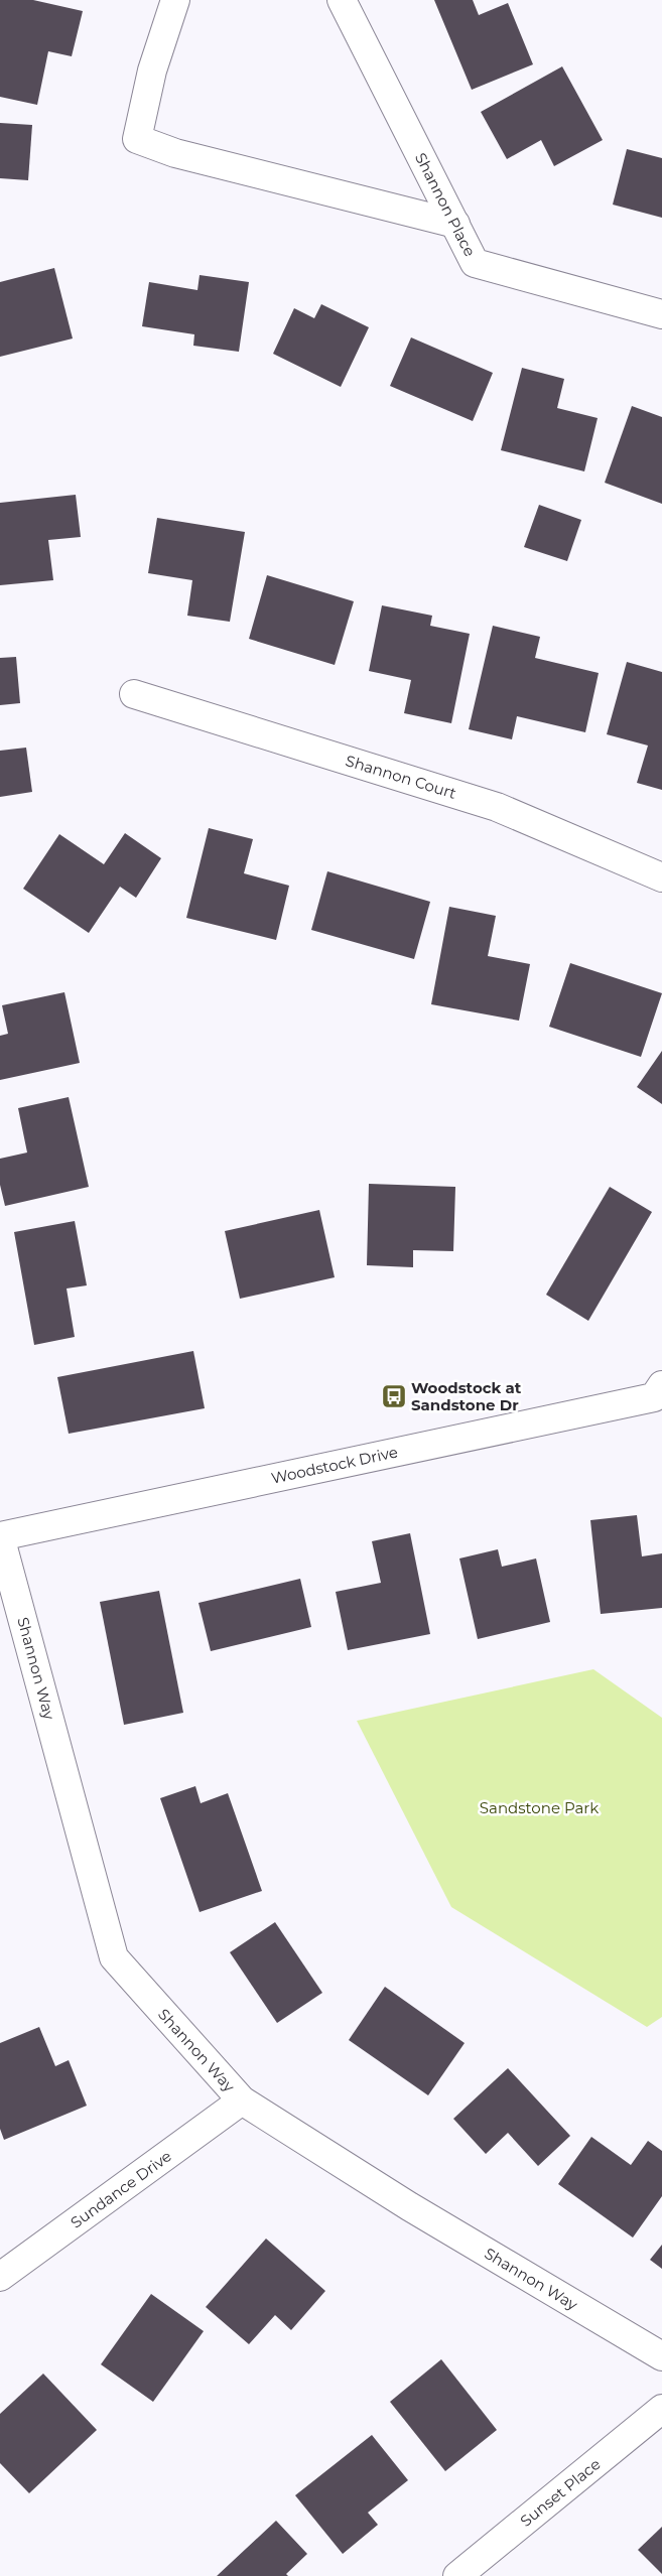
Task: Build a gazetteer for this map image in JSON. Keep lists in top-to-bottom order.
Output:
{
  "streets": {
    "street": [
      "Shannon Place",
      "Shannon Court",
      "Woodstock Drive",
      "Shannon Way",
      "Sundance Drive",
      "Sunset Place"
    ]
  },
  "crossings": [
    ["Woodstock Drive", "Shannon Way"],
    ["Shannon Way", "Sundance Drive"]
  ],
  "parks": ["Sandstone Park"],
  "places": {
    "bus stop": ["Woodstock at Sandstone Dr"]
  }
}
